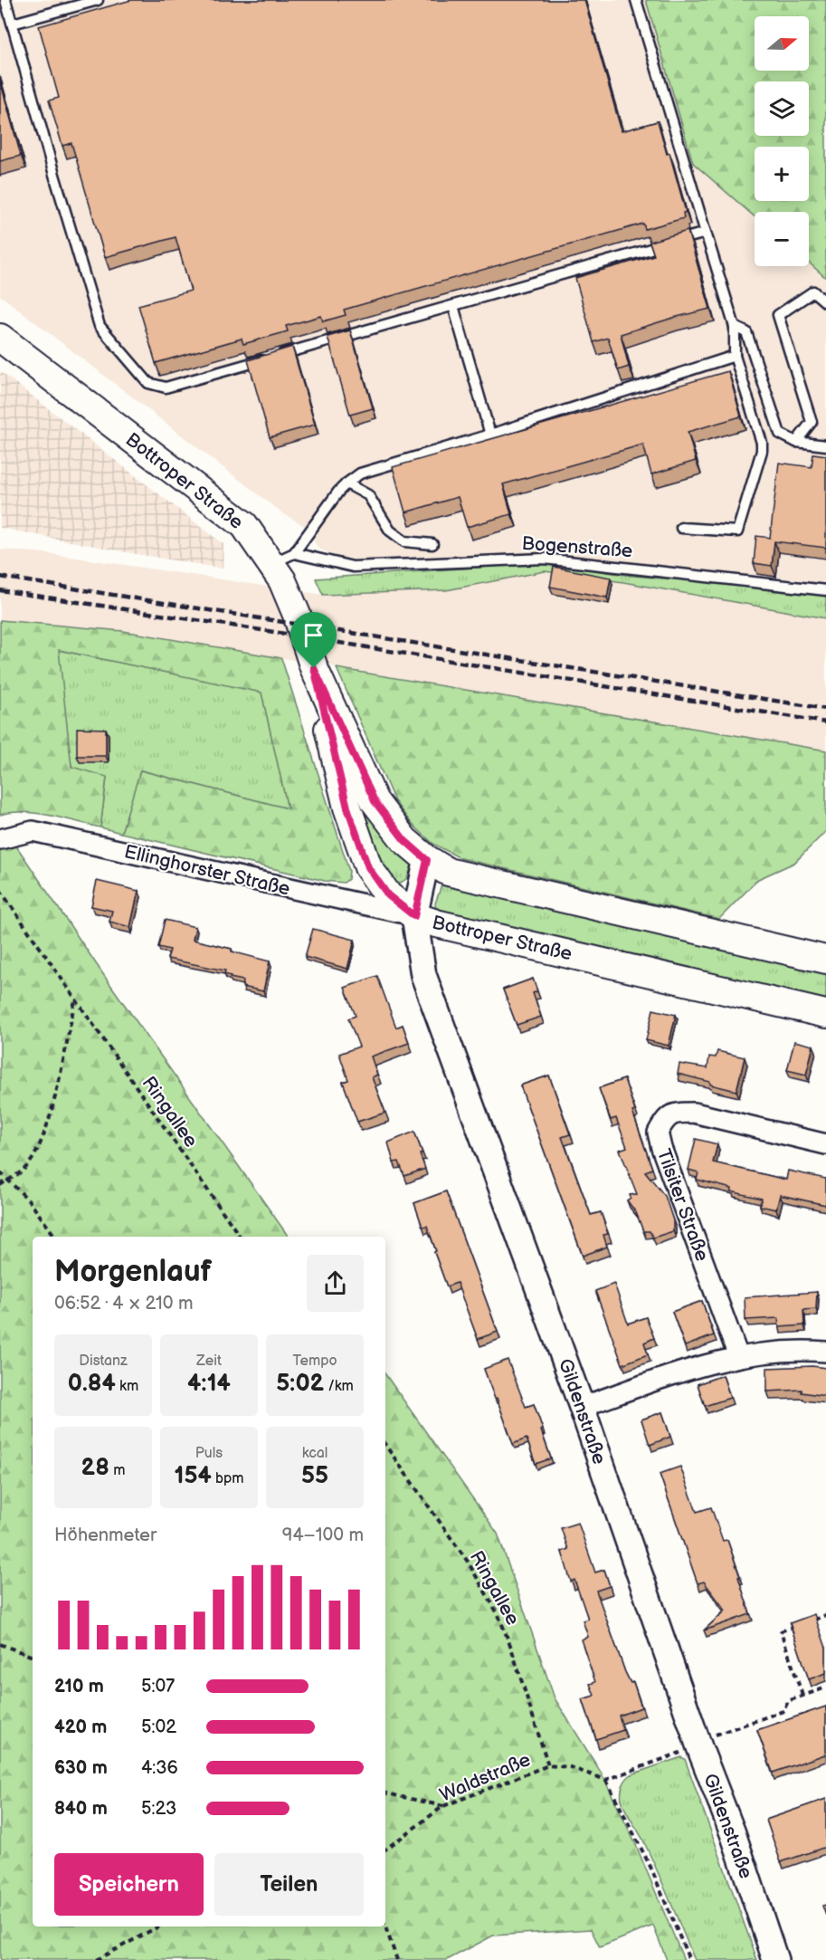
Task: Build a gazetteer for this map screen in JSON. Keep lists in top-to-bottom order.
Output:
{
  "streets": {
    "main road": ["Bottroper Straße"],
    "street": ["Ellinghorster Straße", "Tilsiter Straße", "Gildenstraße"],
    "lane": ["Bogenstraße"],
    "path": ["Ringallee", "Waldstraße"]
  },
  "crossings": [
    ["Bottroper Straße", "Bogenstraße"],
    ["Bottroper Straße", "Ellinghorster Straße"],
    ["Bottroper Straße", "Gildenstraße"],
    ["Ellinghorster Straße", "Gildenstraße"],
    ["Ringallee", "Waldstraße"]
  ],
  "north": "right",
  "page": {
    "map_buttons": ["+", "−"],
    "heading": ["Morgenlauf", "06:52 · 4 × 210 m"],
    "stats": [
      ["Distanz", "0.84 km"],
      ["Zeit", "4:14"],
      ["Tempo", "5:02 /km"],
      ["28 m"],
      ["Puls", "154 bpm"],
      ["kcal", "55"]
    ],
    "chart": ["Höhenmeter", "94–100 m"],
    "list": [
      {
        "name": "210 m",
        "note": "5:07"
      },
      {
        "name": "420 m",
        "note": "5:02"
      },
      {
        "name": "630 m",
        "note": "4:36"
      },
      {
        "name": "840 m",
        "note": "5:23"
      }
    ],
    "buttons": ["Speichern", "Teilen"]
  }
}
